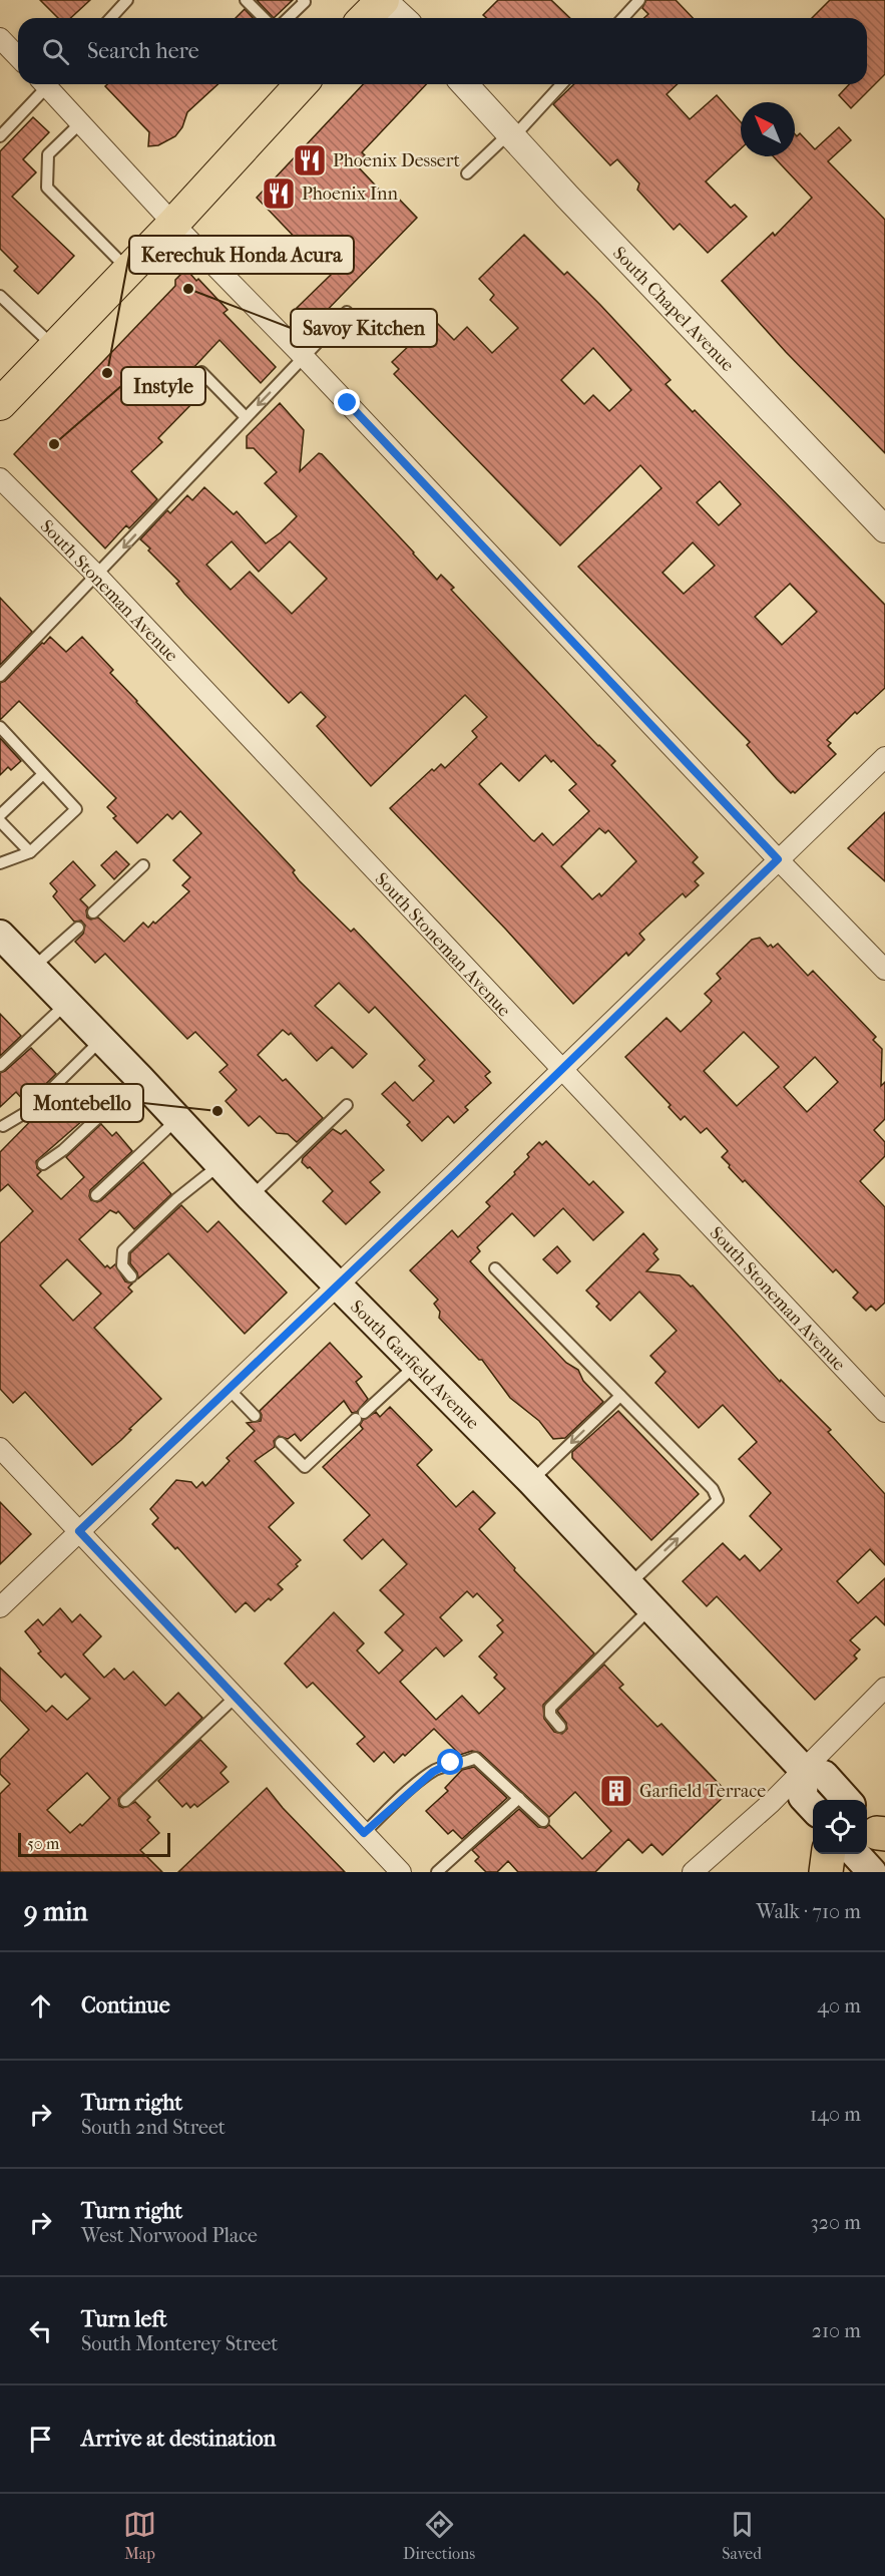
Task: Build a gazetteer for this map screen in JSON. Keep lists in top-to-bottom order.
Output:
{
  "streets": {
    "main road": ["South Garfield Avenue"],
    "street": ["South Chapel Avenue", "South Stoneman Avenue"]
  },
  "places": {
    "restaurant": ["Phoenix Dessert", "Phoenix Inn"],
    "other": [
      "Savoy Kitchen",
      "Kerechuk Honda Acura",
      "Instyle",
      "Montebello"
    ],
    "building": ["Garfield Terrace"]
  },
  "scale_bar": "50 m",
  "north": "top left",
  "page": {
    "search": "Search here",
    "scale": "50 m",
    "heading": ["9 min", "Walk · 710 m"],
    "list": [
      ["Continue", "40 m"],
      ["Turn right", "South 2nd Street", "140 m"],
      ["Turn right", "West Norwood Place", "320 m"],
      ["Turn left", "South Monterey Street", "210 m"],
      "Arrive at destination"
    ],
    "nav": ["Map", "Directions", "Saved"]
  }
}
